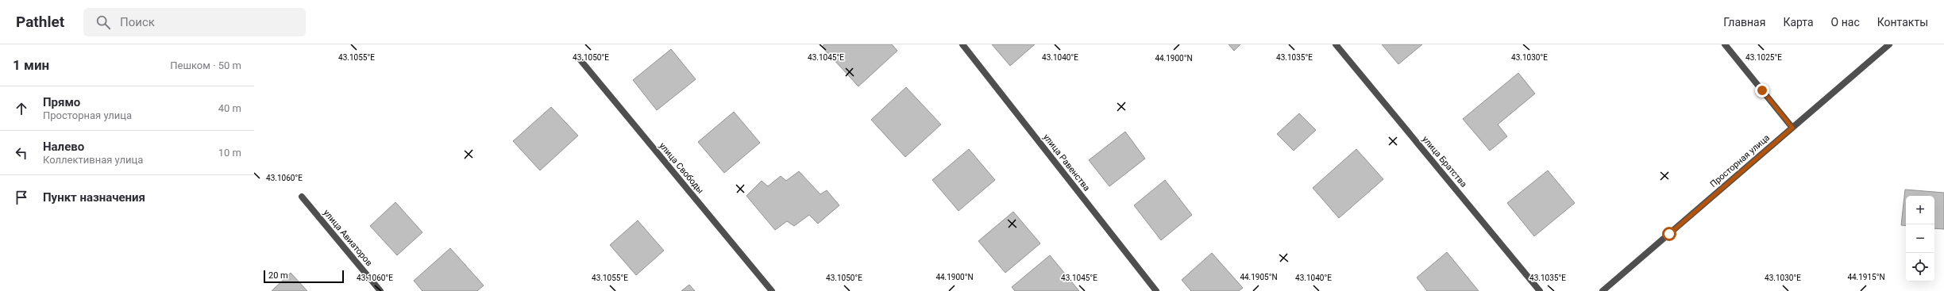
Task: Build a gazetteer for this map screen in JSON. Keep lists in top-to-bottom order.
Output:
{
  "streets": {
    "street": [
      "Просторная улица",
      "улица Братства",
      "улица Равенства",
      "улица Свободы",
      "улица Авиаторов"
    ]
  },
  "scale_bar": "20 m",
  "page": {
    "header": "Pathlet",
    "search": "Поиск",
    "nav": [
      "Главная",
      "Карта",
      "О нас",
      "Контакты"
    ],
    "heading": ["1 мин", "Пешком · 50 m"],
    "list": [
      ["Прямо", "Просторная улица", "40 m"],
      ["Налево", "Коллективная улица", "10 m"],
      "Пункт назначения"
    ],
    "map_buttons": ["+", "−"],
    "scale": "20 m"
  },
  "coordinates": [
    "43.1055°E",
    "43.1050°E",
    "43.1045°E",
    "43.1040°E",
    "43.1035°E",
    "43.1030°E",
    "43.1025°E",
    "44.1900°N",
    "43.1060°E",
    "44.1905°N",
    "44.1915°N"
  ]
}
